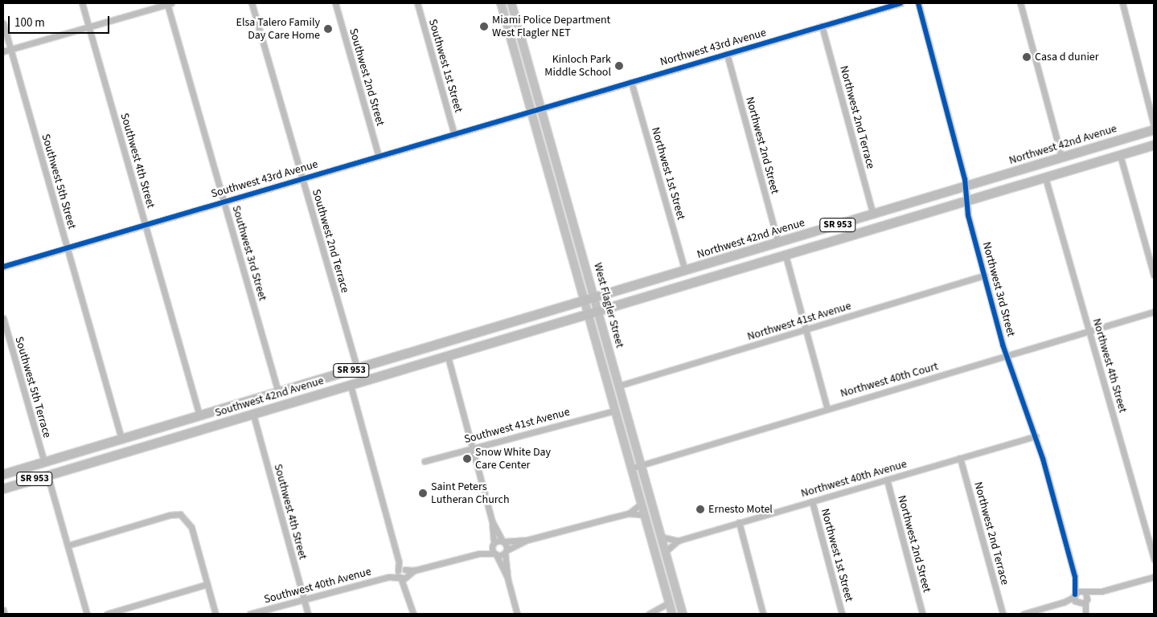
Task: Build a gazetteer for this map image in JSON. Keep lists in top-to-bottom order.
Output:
{
  "streets": {
    "main road": [
      "Northwest 42nd Avenue",
      "SR 953",
      "West Flagler Street",
      "Southwest 42nd Avenue"
    ],
    "street": [
      "Northwest 43rd Avenue",
      "Southwest 1st Street",
      "Southwest 2nd Street",
      "Northwest 2nd Terrace",
      "Northwest 2nd Street",
      "Southwest 4th Street",
      "Northwest 1st Street",
      "Southwest 43rd Avenue",
      "Southwest 5th Street",
      "Southwest 2nd Terrace",
      "Southwest 3rd Street",
      "Northwest 3rd Street",
      "Northwest 41st Avenue",
      "Northwest 4th Street",
      "Northwest 40th Court",
      "Southwest 5th Terrace",
      "Southwest 41st Avenue",
      "Northwest 40th Avenue",
      "Southwest 40th Avenue"
    ]
  },
  "crossings": [
    ["Northwest 43rd Avenue", "Northwest 2nd Terrace"],
    ["Northwest 43rd Avenue", "Northwest 2nd Street"],
    ["Northwest 43rd Avenue", "Northwest 1st Street"],
    ["Northwest 43rd Avenue", "Southwest 43rd Avenue"],
    ["Northwest 43rd Avenue", "West Flagler Street"],
    ["Southwest 1st Street", "Southwest 43rd Avenue"],
    ["Southwest 2nd Street", "Southwest 43rd Avenue"],
    ["Northwest 2nd Terrace", "Northwest 42nd Avenue"],
    ["Northwest 2nd Terrace", "Northwest 40th Avenue"],
    ["Northwest 42nd Avenue", "Northwest 2nd Street"],
    ["Northwest 42nd Avenue", "Northwest 1st Street"],
    ["Northwest 42nd Avenue", "Northwest 3rd Street"],
    ["Northwest 42nd Avenue", "West Flagler Street"],
    ["Northwest 42nd Avenue", "Southwest 42nd Avenue"],
    ["Northwest 2nd Street", "Northwest 40th Avenue"],
    ["Southwest 4th Street", "Southwest 43rd Avenue"],
    ["Southwest 4th Street", "Southwest 42nd Avenue"],
    ["Southwest 4th Street", "Southwest 40th Avenue"],
    ["Northwest 1st Street", "Northwest 40th Avenue"],
    ["Southwest 43rd Avenue", "Southwest 5th Street"],
    ["Southwest 43rd Avenue", "Southwest 2nd Terrace"],
    ["Southwest 43rd Avenue", "Southwest 3rd Street"],
    ["Southwest 43rd Avenue", "West Flagler Street"],
    ["Southwest 5th Street", "Southwest 42nd Avenue"],
    ["SR 953", "Northwest 3rd Street"],
    ["SR 953", "West Flagler Street"],
    ["SR 953", "Northwest 4th Street"],
    ["SR 953", "Southwest 42nd Avenue"],
    ["Southwest 2nd Terrace", "Southwest 42nd Avenue"],
    ["Southwest 3rd Street", "Southwest 42nd Avenue"],
    ["Northwest 3rd Street", "Northwest 41st Avenue"],
    ["Northwest 3rd Street", "Northwest 40th Court"],
    ["Northwest 3rd Street", "Northwest 40th Avenue"],
    ["West Flagler Street", "Northwest 41st Avenue"],
    ["West Flagler Street", "Northwest 40th Court"],
    ["West Flagler Street", "Southwest 42nd Avenue"],
    ["West Flagler Street", "Southwest 41st Avenue"],
    ["West Flagler Street", "Northwest 40th Avenue"],
    ["Northwest 4th Street", "Northwest 40th Court"],
    ["Southwest 5th Terrace", "Southwest 42nd Avenue"]
  ],
  "places": [
    "Miami Police Department West Flagler NET",
    "Elsa Talero Family Day Care Home",
    "Casa d dunier",
    "Kinloch Park Middle School",
    "Snow White Day Care Center",
    "Saint Peters Lutheran Church",
    "Ernesto Motel"
  ],
  "scale_bar": "100 m"
}
